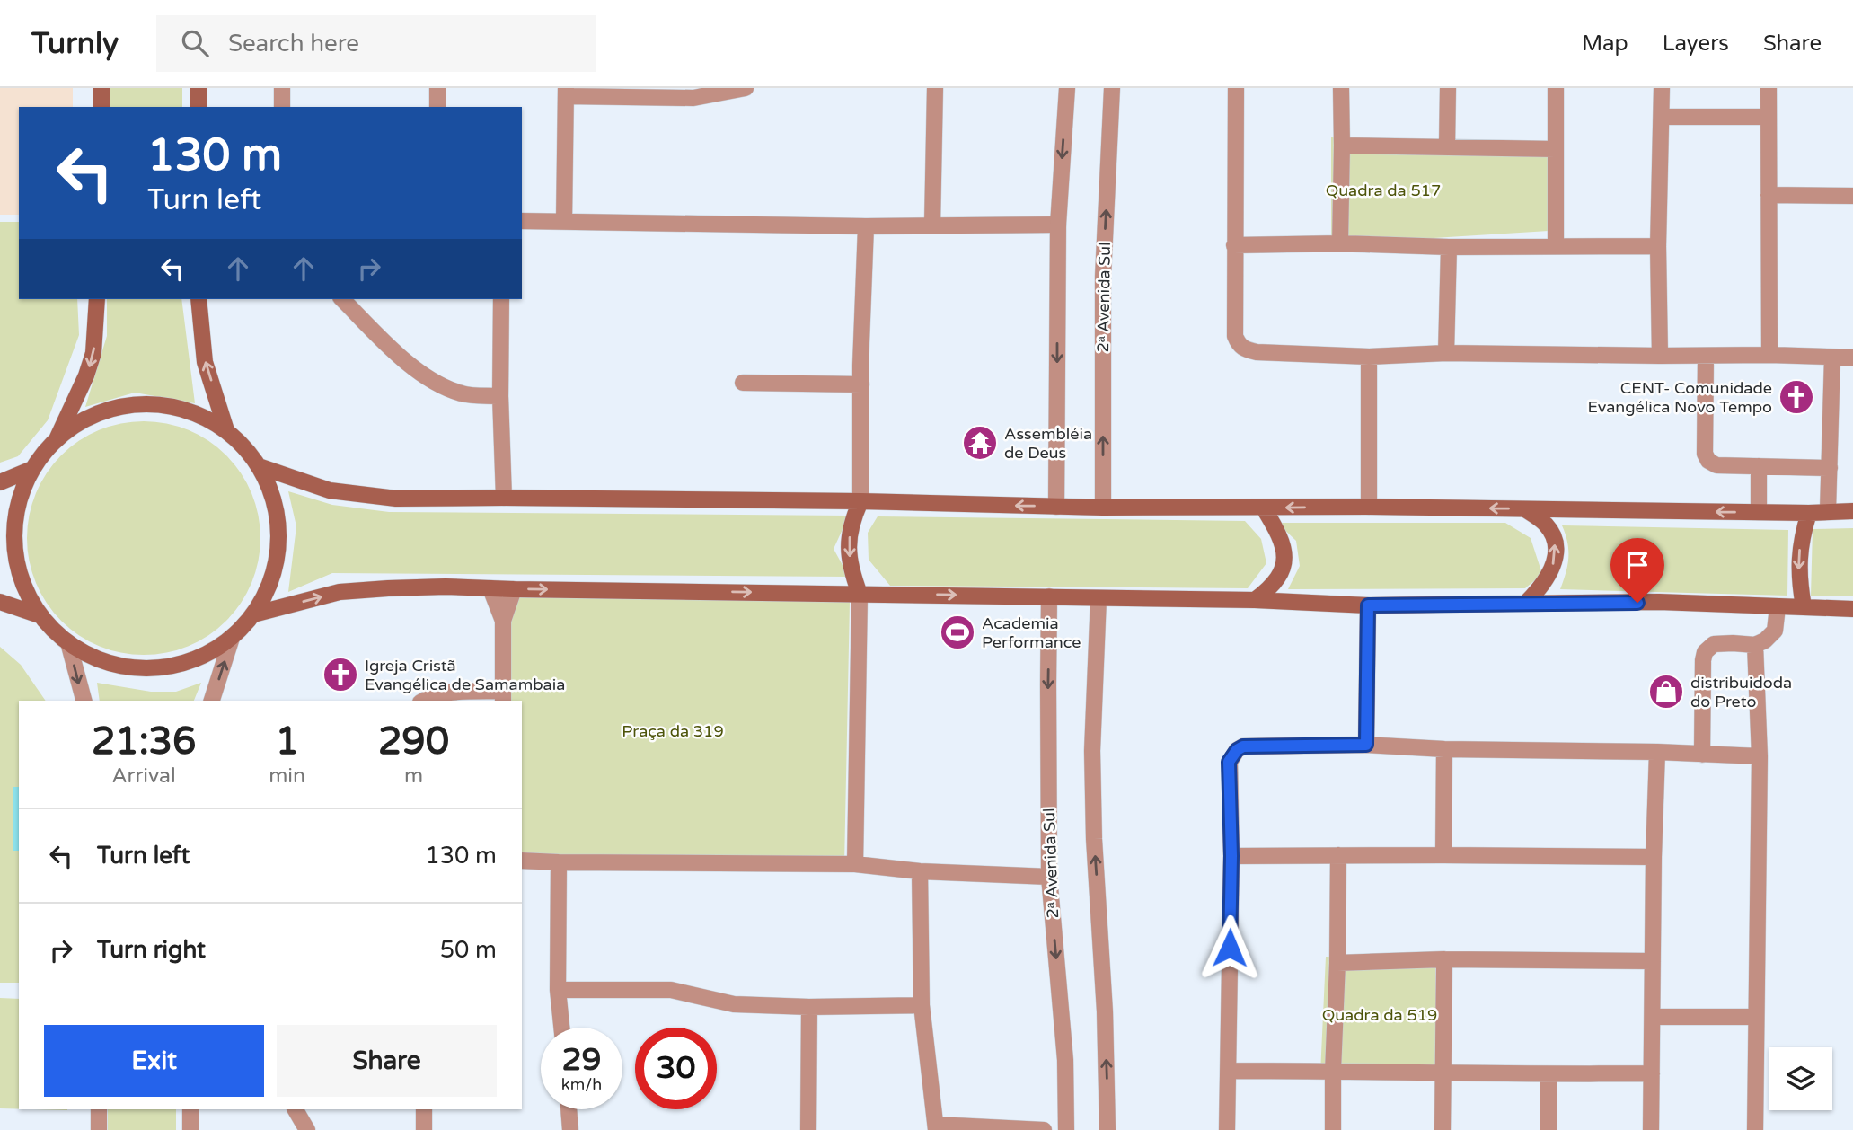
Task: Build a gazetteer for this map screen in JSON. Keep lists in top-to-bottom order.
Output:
{
  "streets": {
    "street": ["2ᵃ Avenida Sul"]
  },
  "parks": ["Quadra da 517", "Praça da 319", "Quadra da 519"],
  "places": {
    "church": ["CENT- Comunidade Evangélica Novo Tempo", "Igreja Cristã Evangélica de Samambaia"],
    "temple": ["Assembléia de Deus"],
    "sports": ["Academia Performance"],
    "shop": ["distribuidoda do Preto"]
  },
  "page": {
    "header": "Turnly",
    "search": "Search here",
    "nav": ["Map", "Layers", "Share"],
    "turn": ["130 m", "Turn left"],
    "eta": [
      "21:36",
      "Arrival",
      "1",
      "min",
      "290",
      "m"
    ],
    "list": [
      {
        "name": "Turn left",
        "value": "130 m"
      },
      {
        "name": "Turn right",
        "value": "50 m"
      }
    ],
    "buttons": ["Exit", "Share"],
    "speed": "29 km/h",
    "limit": "30"
  }
}
